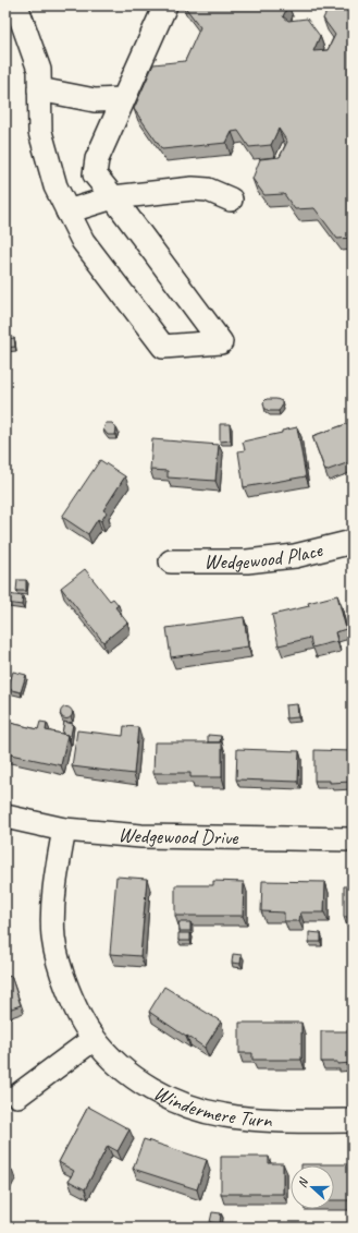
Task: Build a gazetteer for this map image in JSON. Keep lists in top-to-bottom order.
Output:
{
  "streets": {
    "street": ["Wedgewood Place", "Wedgewood Drive", "Windermere Turn"]
  },
  "crossings": [
    ["Wedgewood Drive", "Windermere Turn"]
  ],
  "north": "left"
}
